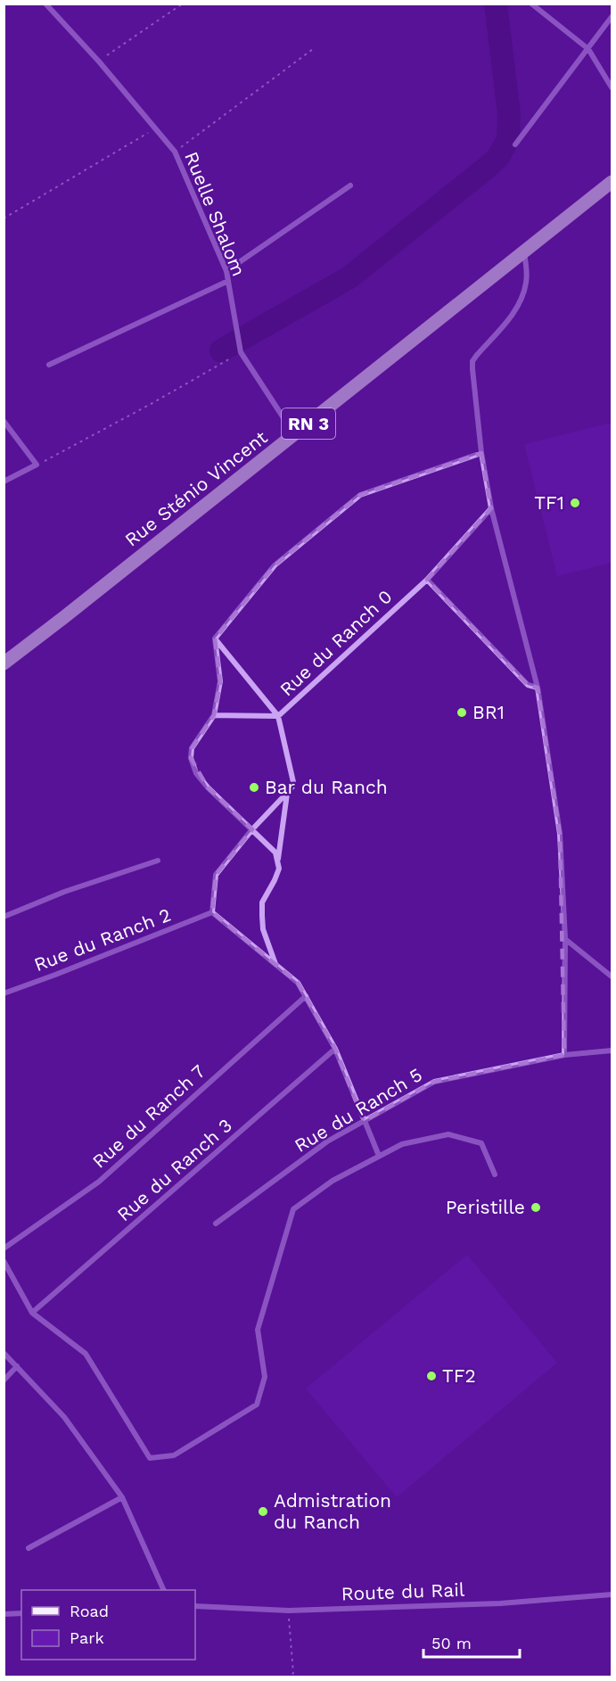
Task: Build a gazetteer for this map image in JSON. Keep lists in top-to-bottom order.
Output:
{
  "streets": {
    "main road": ["RN 3", "Rue Sténio Vincent"],
    "street": [
      "Ruelle Shalom",
      "Rue du Ranch 0",
      "Rue du Ranch 2",
      "Rue du Ranch 5",
      "Rue du Ranch 7",
      "Rue du Ranch 3",
      "Route du Rail"
    ]
  },
  "crossings": [
    ["Ruelle Shalom", "Rue Sténio Vincent"]
  ],
  "places": [
    "TF1",
    "BR1",
    "Bar du Ranch",
    "Peristille",
    "TF2",
    "Admistration du Ranch"
  ],
  "legend": ["Road", "Park"],
  "scale_bar": "50 m"
}
